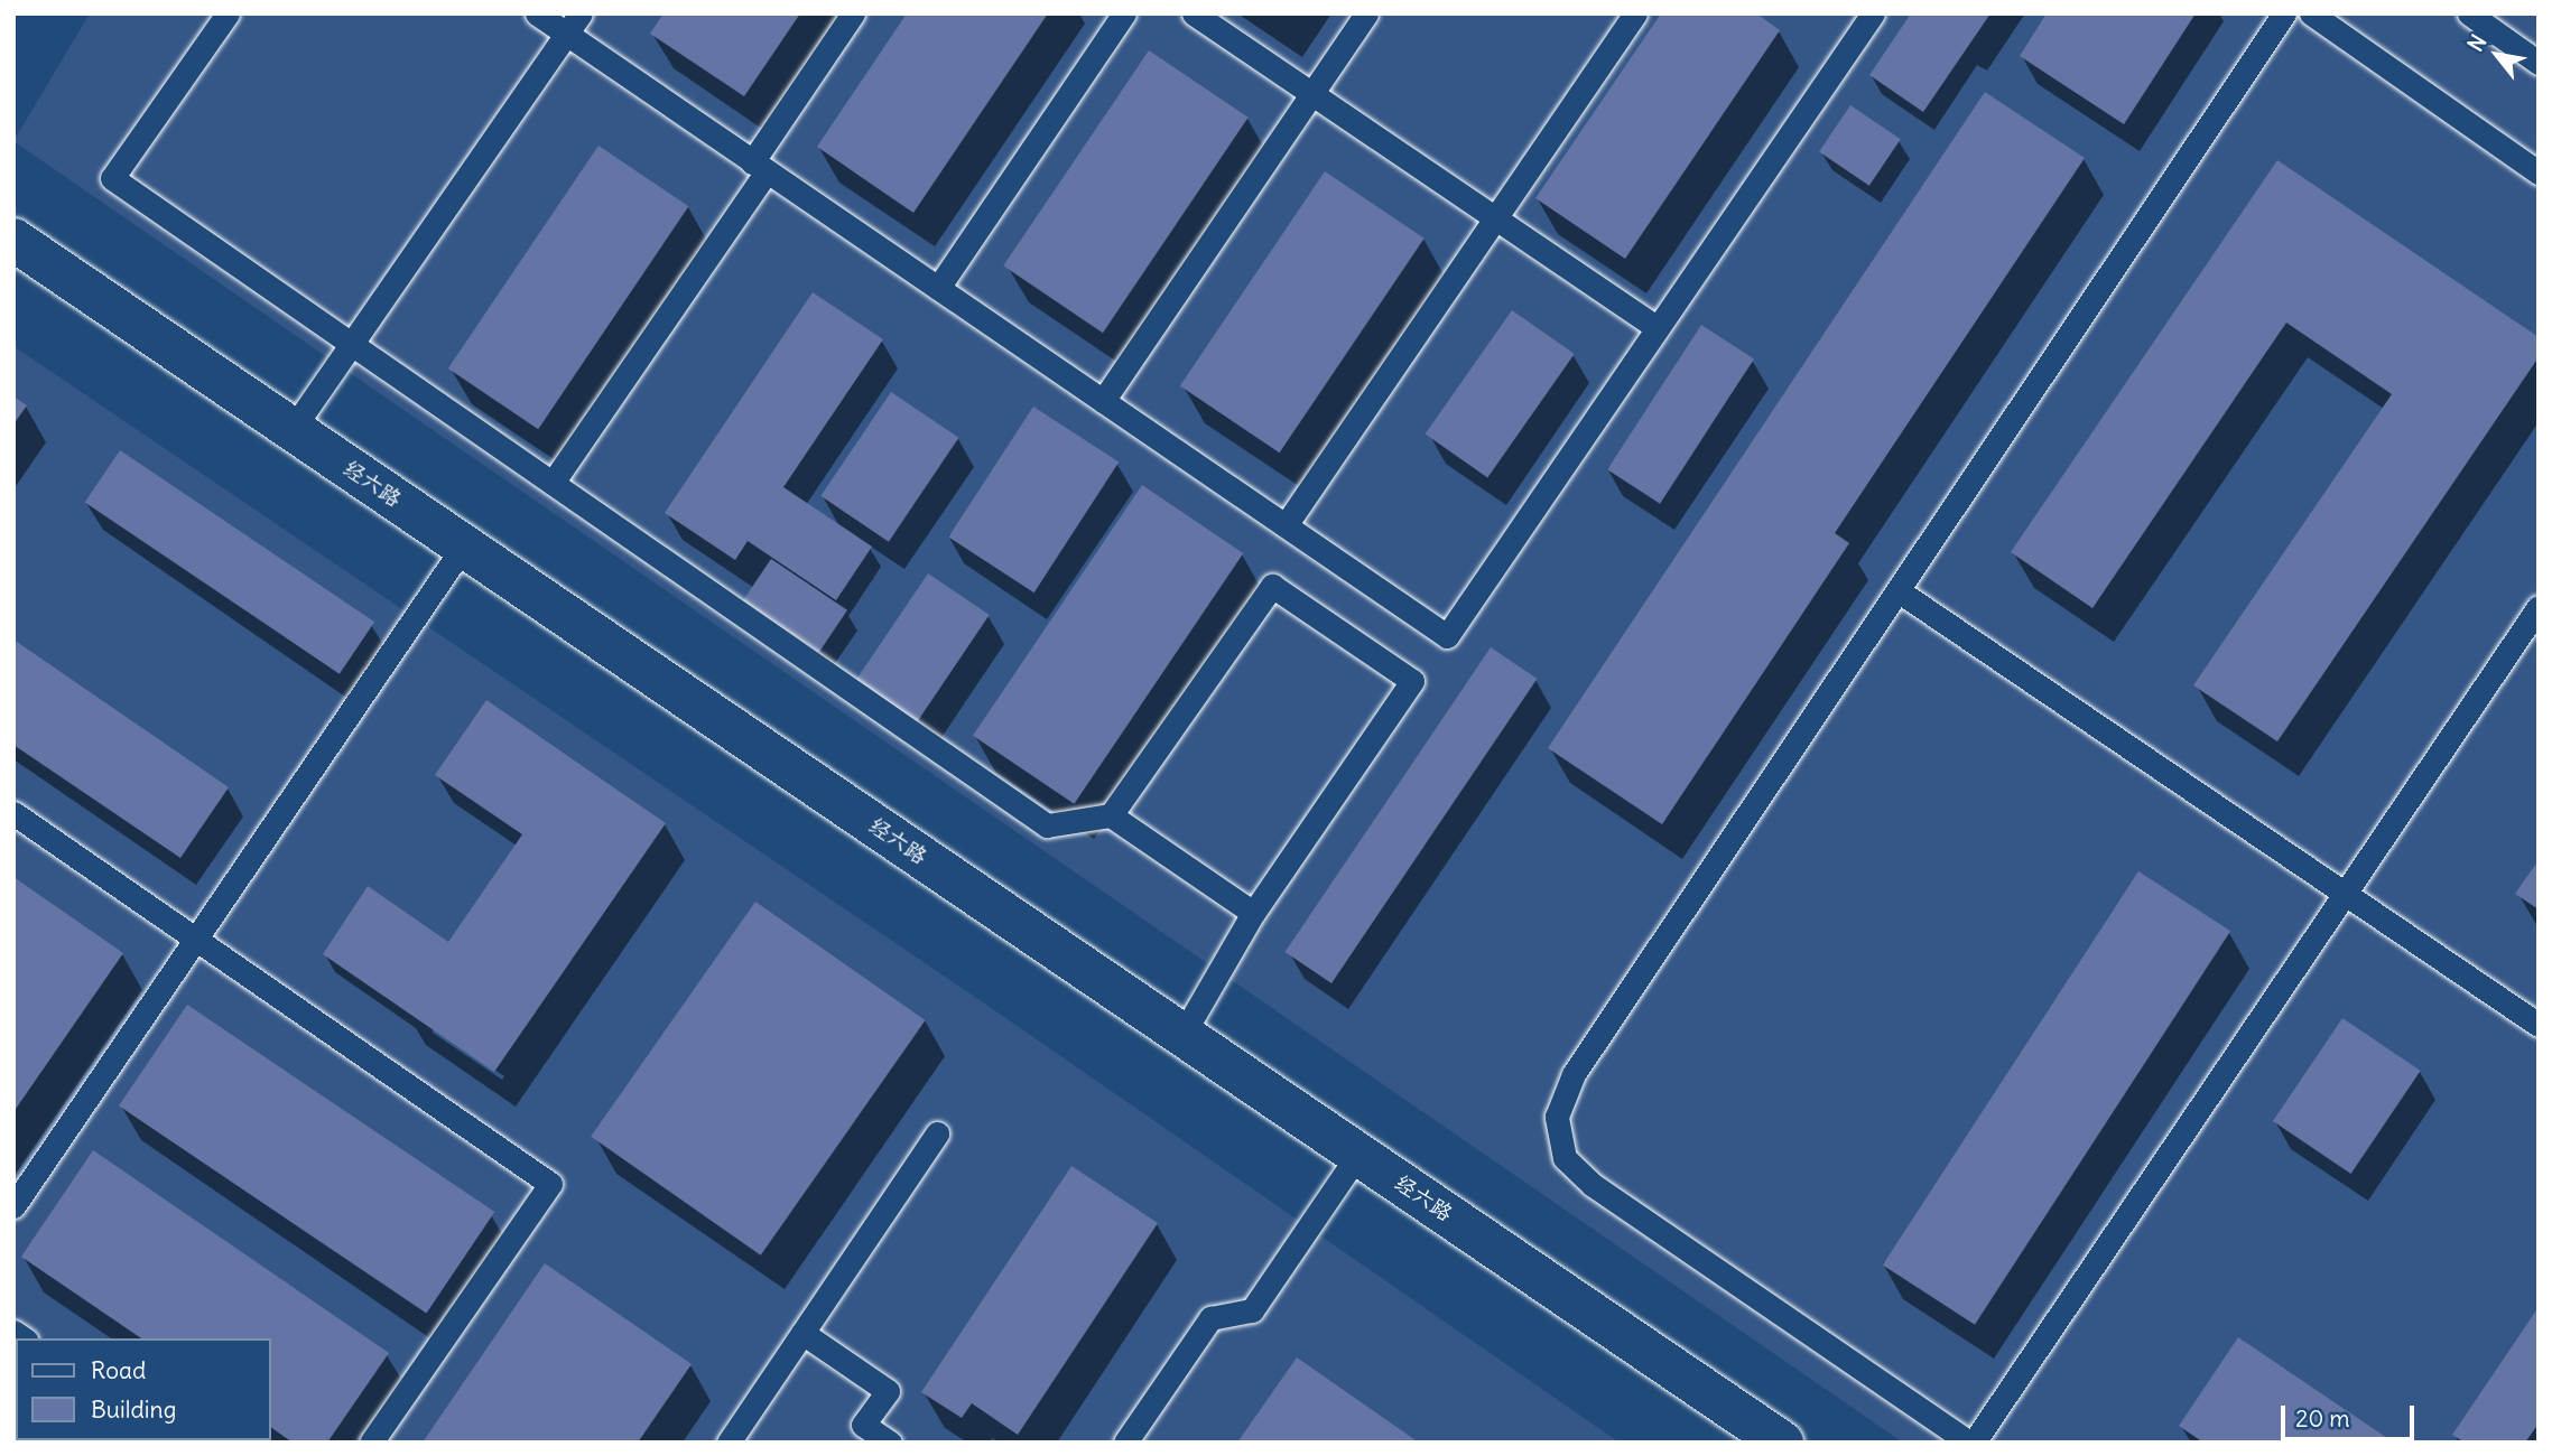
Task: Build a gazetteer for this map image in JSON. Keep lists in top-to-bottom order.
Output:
{
  "streets": {
    "street": ["经六路"]
  },
  "legend": ["Road", "Building"],
  "scale_bar": "20 m",
  "north": "top left"
}
